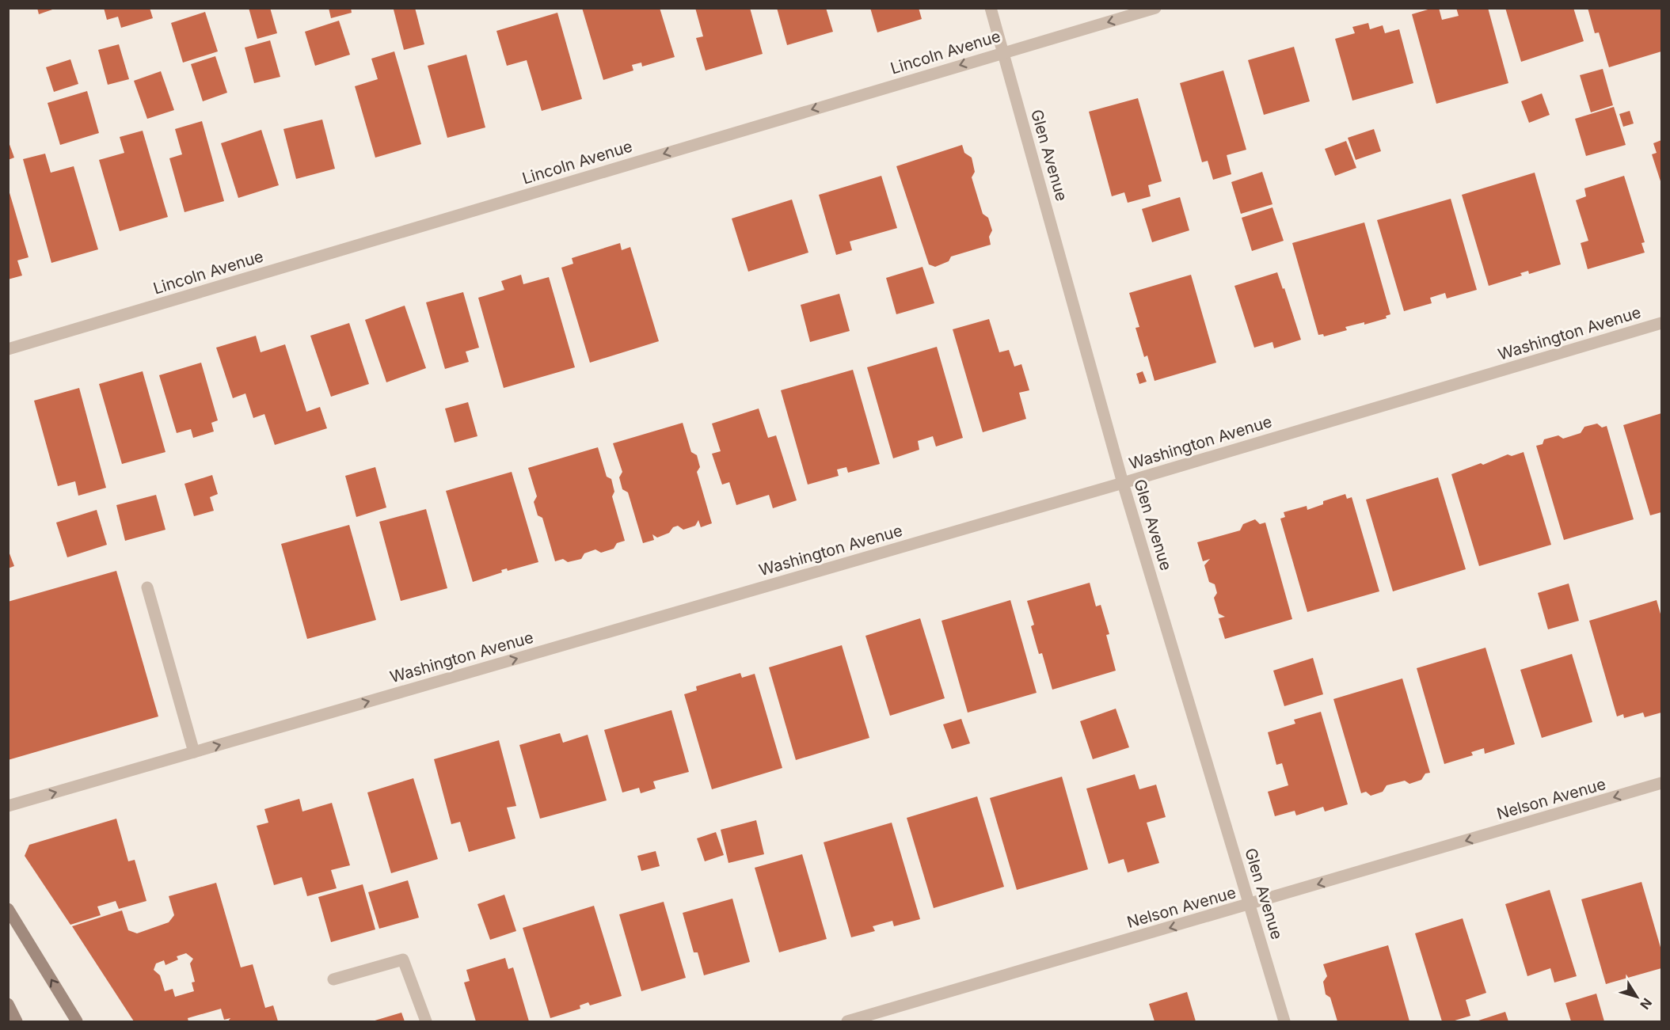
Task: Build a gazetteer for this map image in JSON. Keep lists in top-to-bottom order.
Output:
{
  "streets": {
    "street": [
      "Lincoln Avenue",
      "Glen Avenue",
      "Washington Avenue",
      "Nelson Avenue"
    ]
  },
  "crossings": [
    ["Lincoln Avenue", "Glen Avenue"],
    ["Glen Avenue", "Washington Avenue"],
    ["Glen Avenue", "Nelson Avenue"]
  ],
  "one_way": ["Lincoln Avenue", "Washington Avenue", "Nelson Avenue"],
  "north": "bottom right"
}
